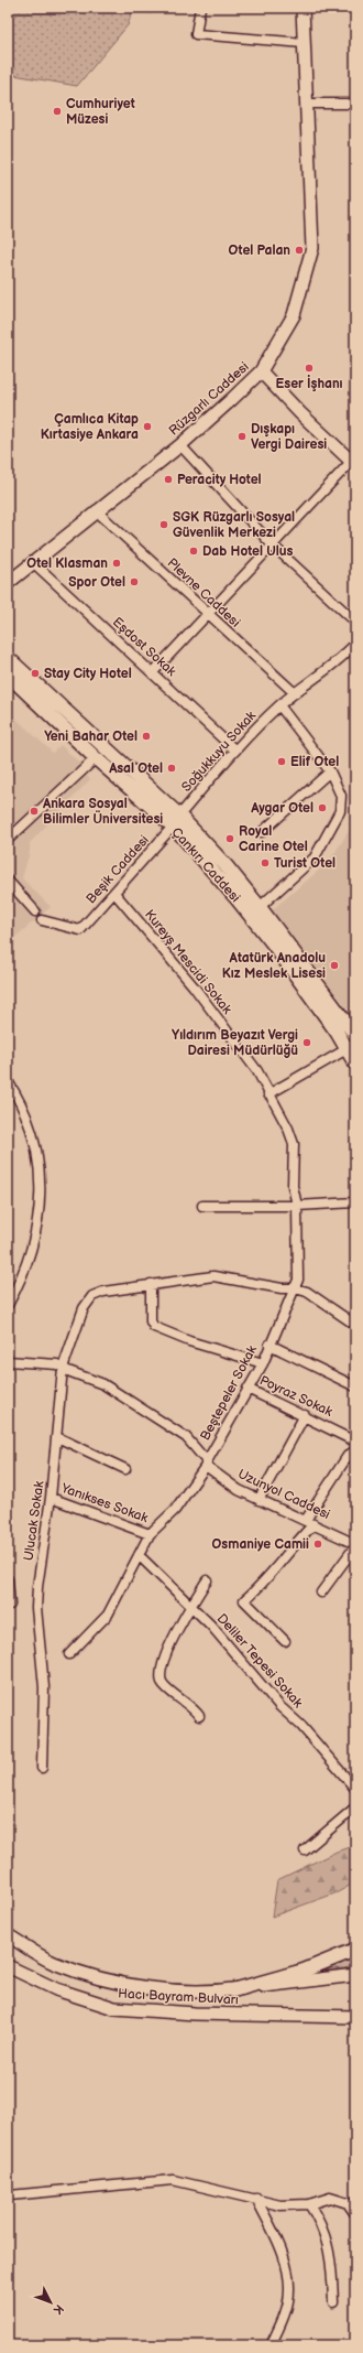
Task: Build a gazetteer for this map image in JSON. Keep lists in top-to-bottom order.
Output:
{
  "streets": {
    "main road": ["Çankırı Caddesi"],
    "street": [
      "Rüzgarlı Caddesi",
      "Plevne Caddesi",
      "Eşdost Sokak",
      "Soğukkuyu Sokak",
      "Beşik Caddesi",
      "Kureyş Mescidi Sokak",
      "Beştepeler Sokak",
      "Poyraz Sokak",
      "Uzunyol Caddesi",
      "Yanıkses Sokak",
      "Ulucak Sokak",
      "Deliler Tepesi Sokak",
      "Hacı Bayram Bulvarı"
    ]
  },
  "crossings": [
    ["Rüzgarlı Caddesi", "Plevne Caddesi"],
    ["Rüzgarlı Caddesi", "Eşdost Sokak"],
    ["Plevne Caddesi", "Soğukkuyu Sokak"],
    ["Eşdost Sokak", "Soğukkuyu Sokak"],
    ["Soğukkuyu Sokak", "Çankırı Caddesi"],
    ["Soğukkuyu Sokak", "Beşik Caddesi"],
    ["Çankırı Caddesi", "Beşik Caddesi"],
    ["Beşik Caddesi", "Kureyş Mescidi Sokak"],
    ["Kureyş Mescidi Sokak", "Beştepeler Sokak"],
    ["Beştepeler Sokak", "Poyraz Sokak"],
    ["Beştepeler Sokak", "Uzunyol Caddesi"],
    ["Beştepeler Sokak", "Yanıkses Sokak"],
    ["Beştepeler Sokak", "Deliler Tepesi Sokak"],
    ["Uzunyol Caddesi", "Ulucak Sokak"],
    ["Yanıkses Sokak", "Ulucak Sokak"]
  ],
  "places": [
    "Cumhuriyet Müzesi",
    "Otel Palan",
    "Eser İşhanı",
    "Çamlıca Kitap Kırtasiye Ankara",
    "Dışkapı Vergi Dairesi",
    "Peracity Hotel",
    "SGK Rüzgarlı Sosyal Güvenlik Merkezi",
    "Dab Hotel Ulus",
    "Otel Klasman",
    "Spor Otel",
    "Stay City Hotel",
    "Yeni Bahar Otel",
    "Elif Otel",
    "Asal Otel",
    "Aygar Otel",
    "Ankara Sosyal Bilimler Üniversitesi",
    "Royal Carine Otel",
    "Turist Otel",
    "Atatürk Anadolu Kız Meslek Lisesi",
    "Yıldırım Beyazıt Vergi Dairesi Müdürlüğü",
    "Osmaniye Camii"
  ],
  "north": "bottom right"
}
